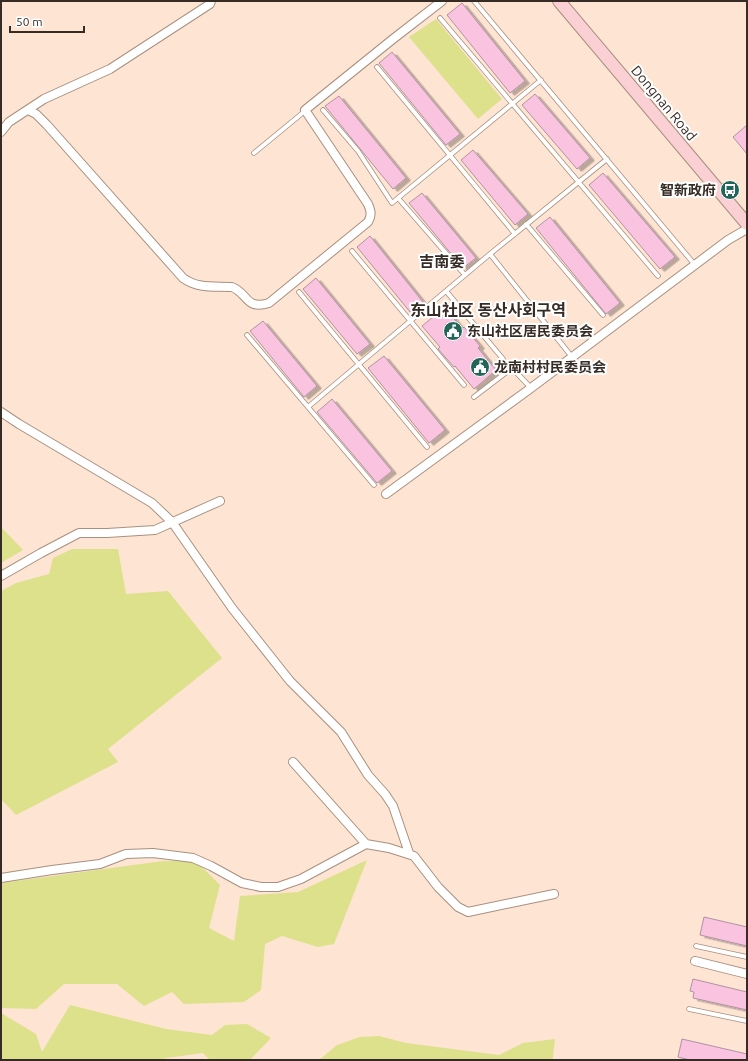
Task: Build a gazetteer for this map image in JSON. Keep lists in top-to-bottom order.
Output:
{
  "streets": {
    "main road": ["Dongnan Road"]
  },
  "districts": ["吉南委", "东山社区 동산사회구역"],
  "places": {
    "bus stop": ["智新政府"],
    "public building": ["东山社区居民委员会", "龙南村村民委员会"]
  },
  "scale_bar": "50 m"
}
